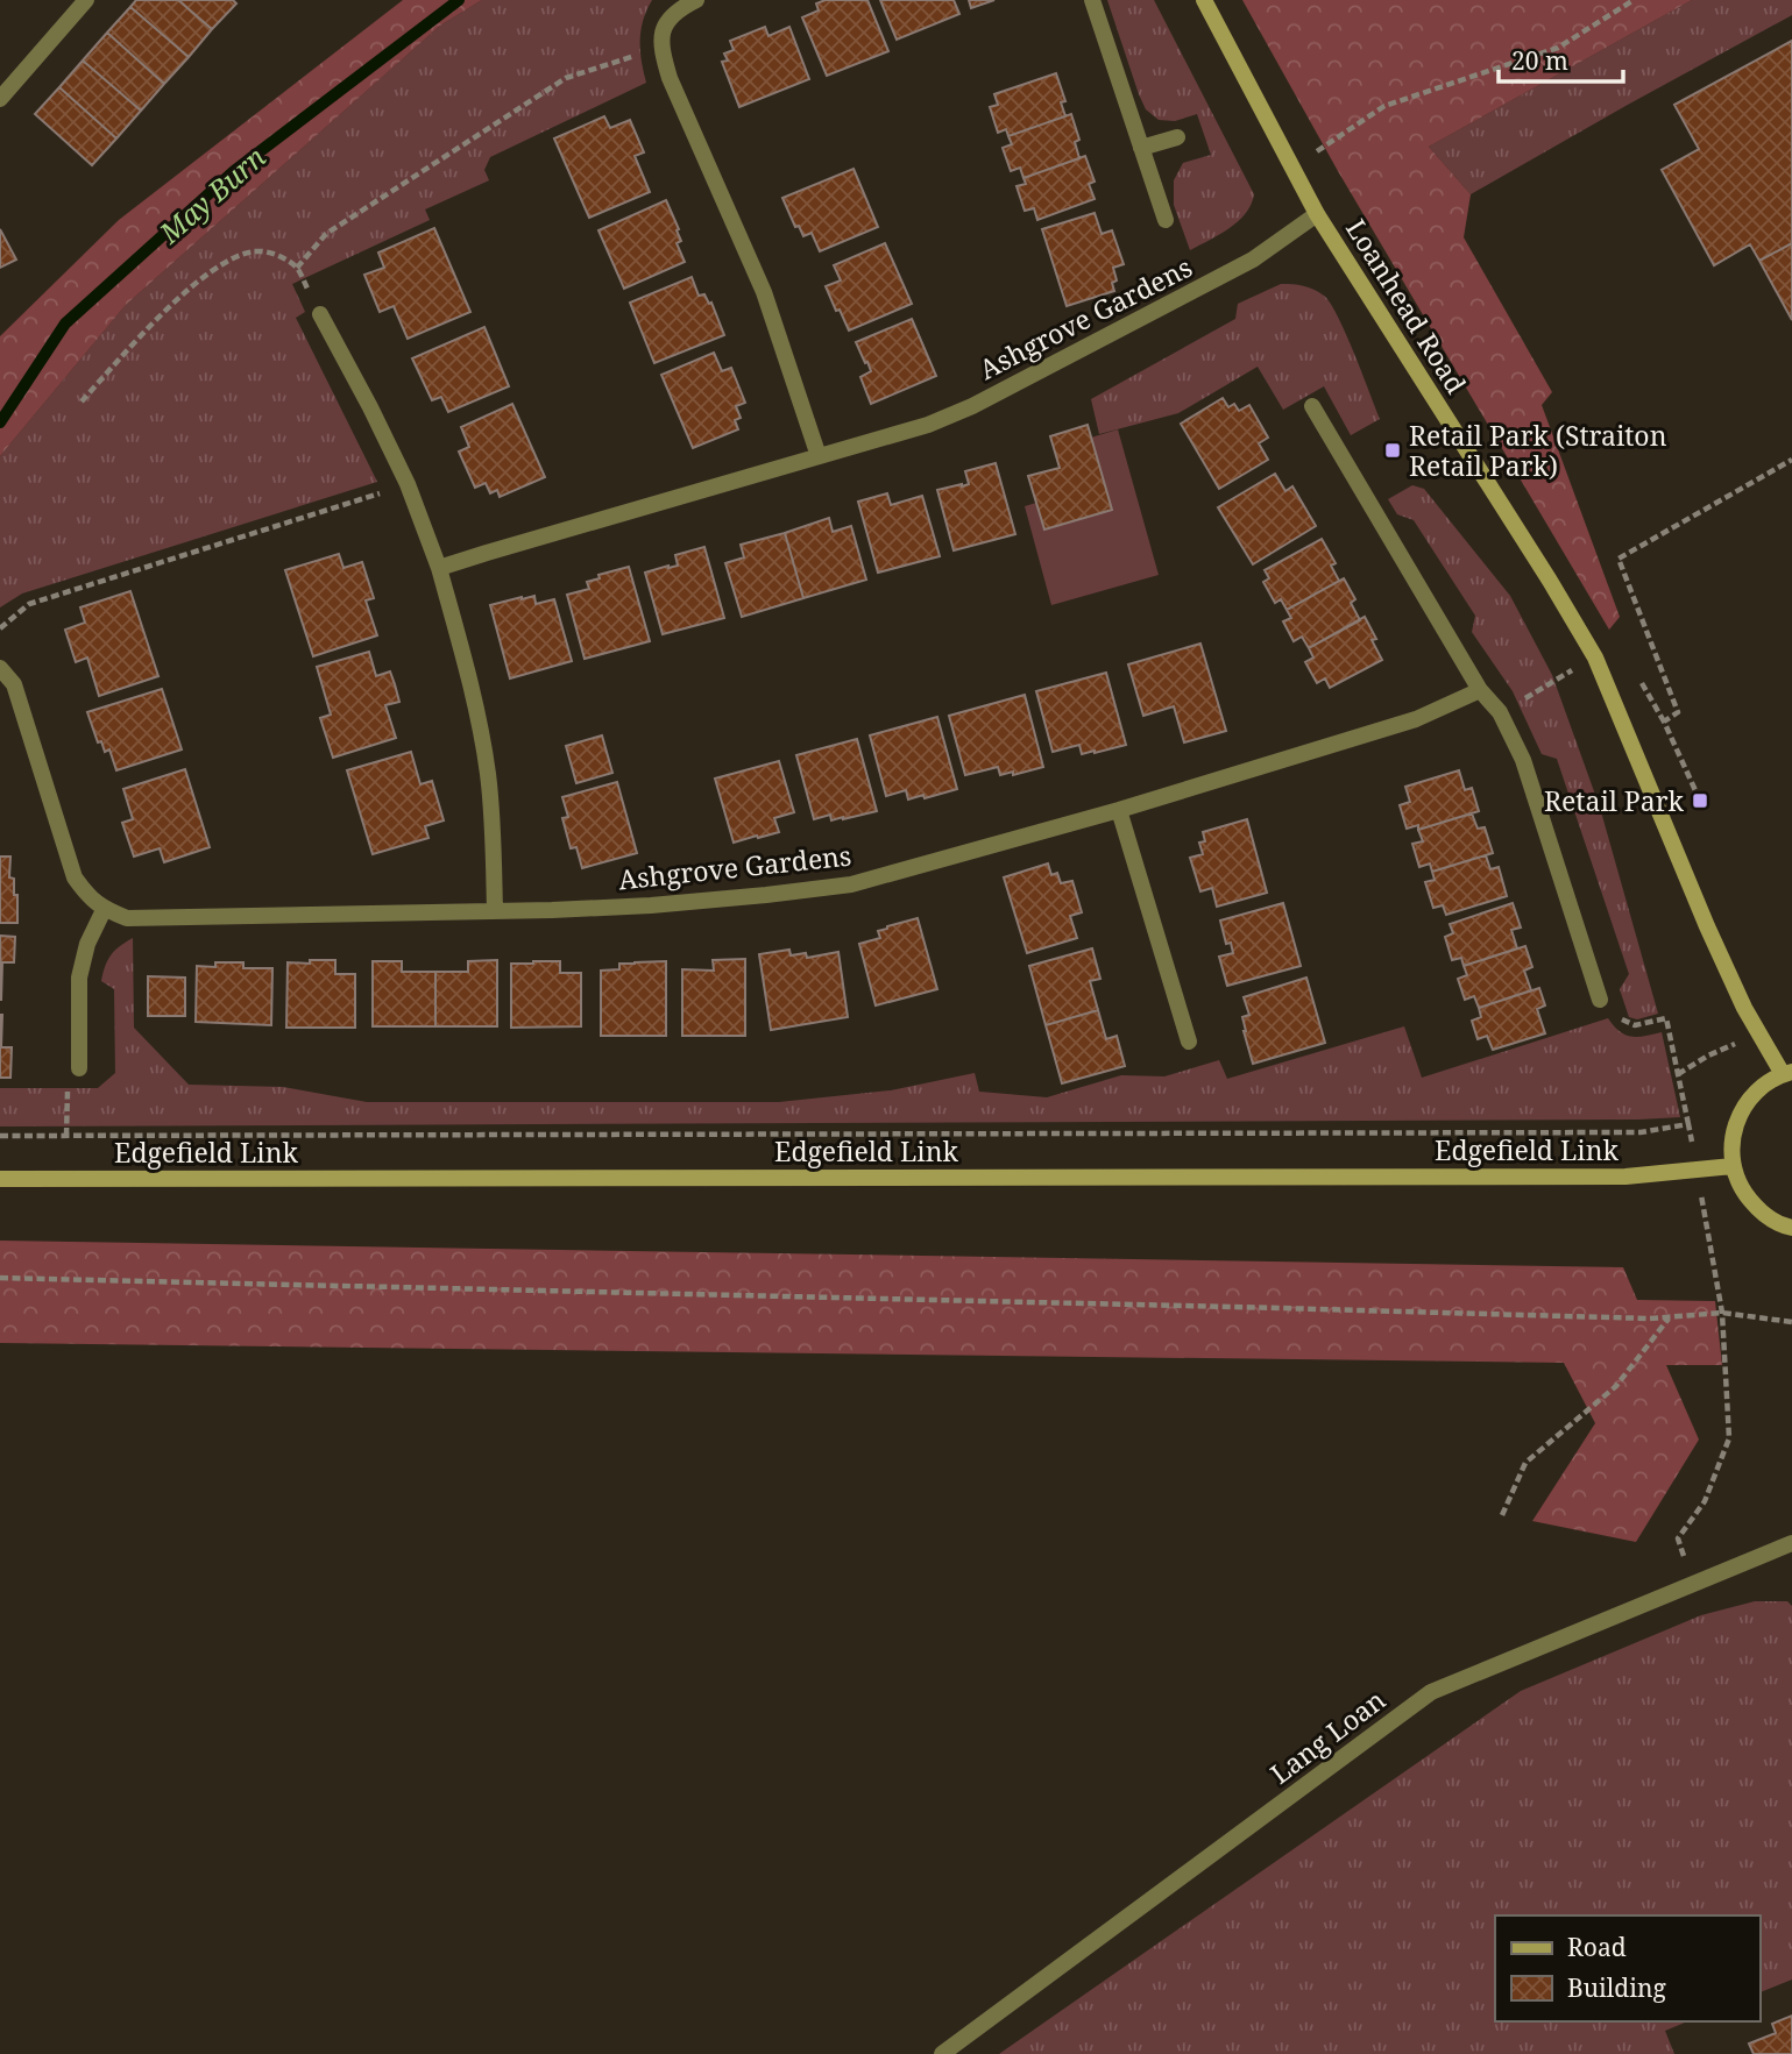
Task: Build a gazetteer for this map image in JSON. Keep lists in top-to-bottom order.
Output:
{
  "streets": {
    "street": [
      "Loanhead Road",
      "Ashgrove Gardens",
      "Edgefield Link",
      "Lang Loan"
    ]
  },
  "crossings": [
    ["Loanhead Road", "Ashgrove Gardens"]
  ],
  "water": ["May Burn"],
  "places": {
    "transit": ["Retail Park (Straiton Retail Park)", "Retail Park"]
  },
  "legend": ["Road", "Building"],
  "scale_bar": "20 m"
}
